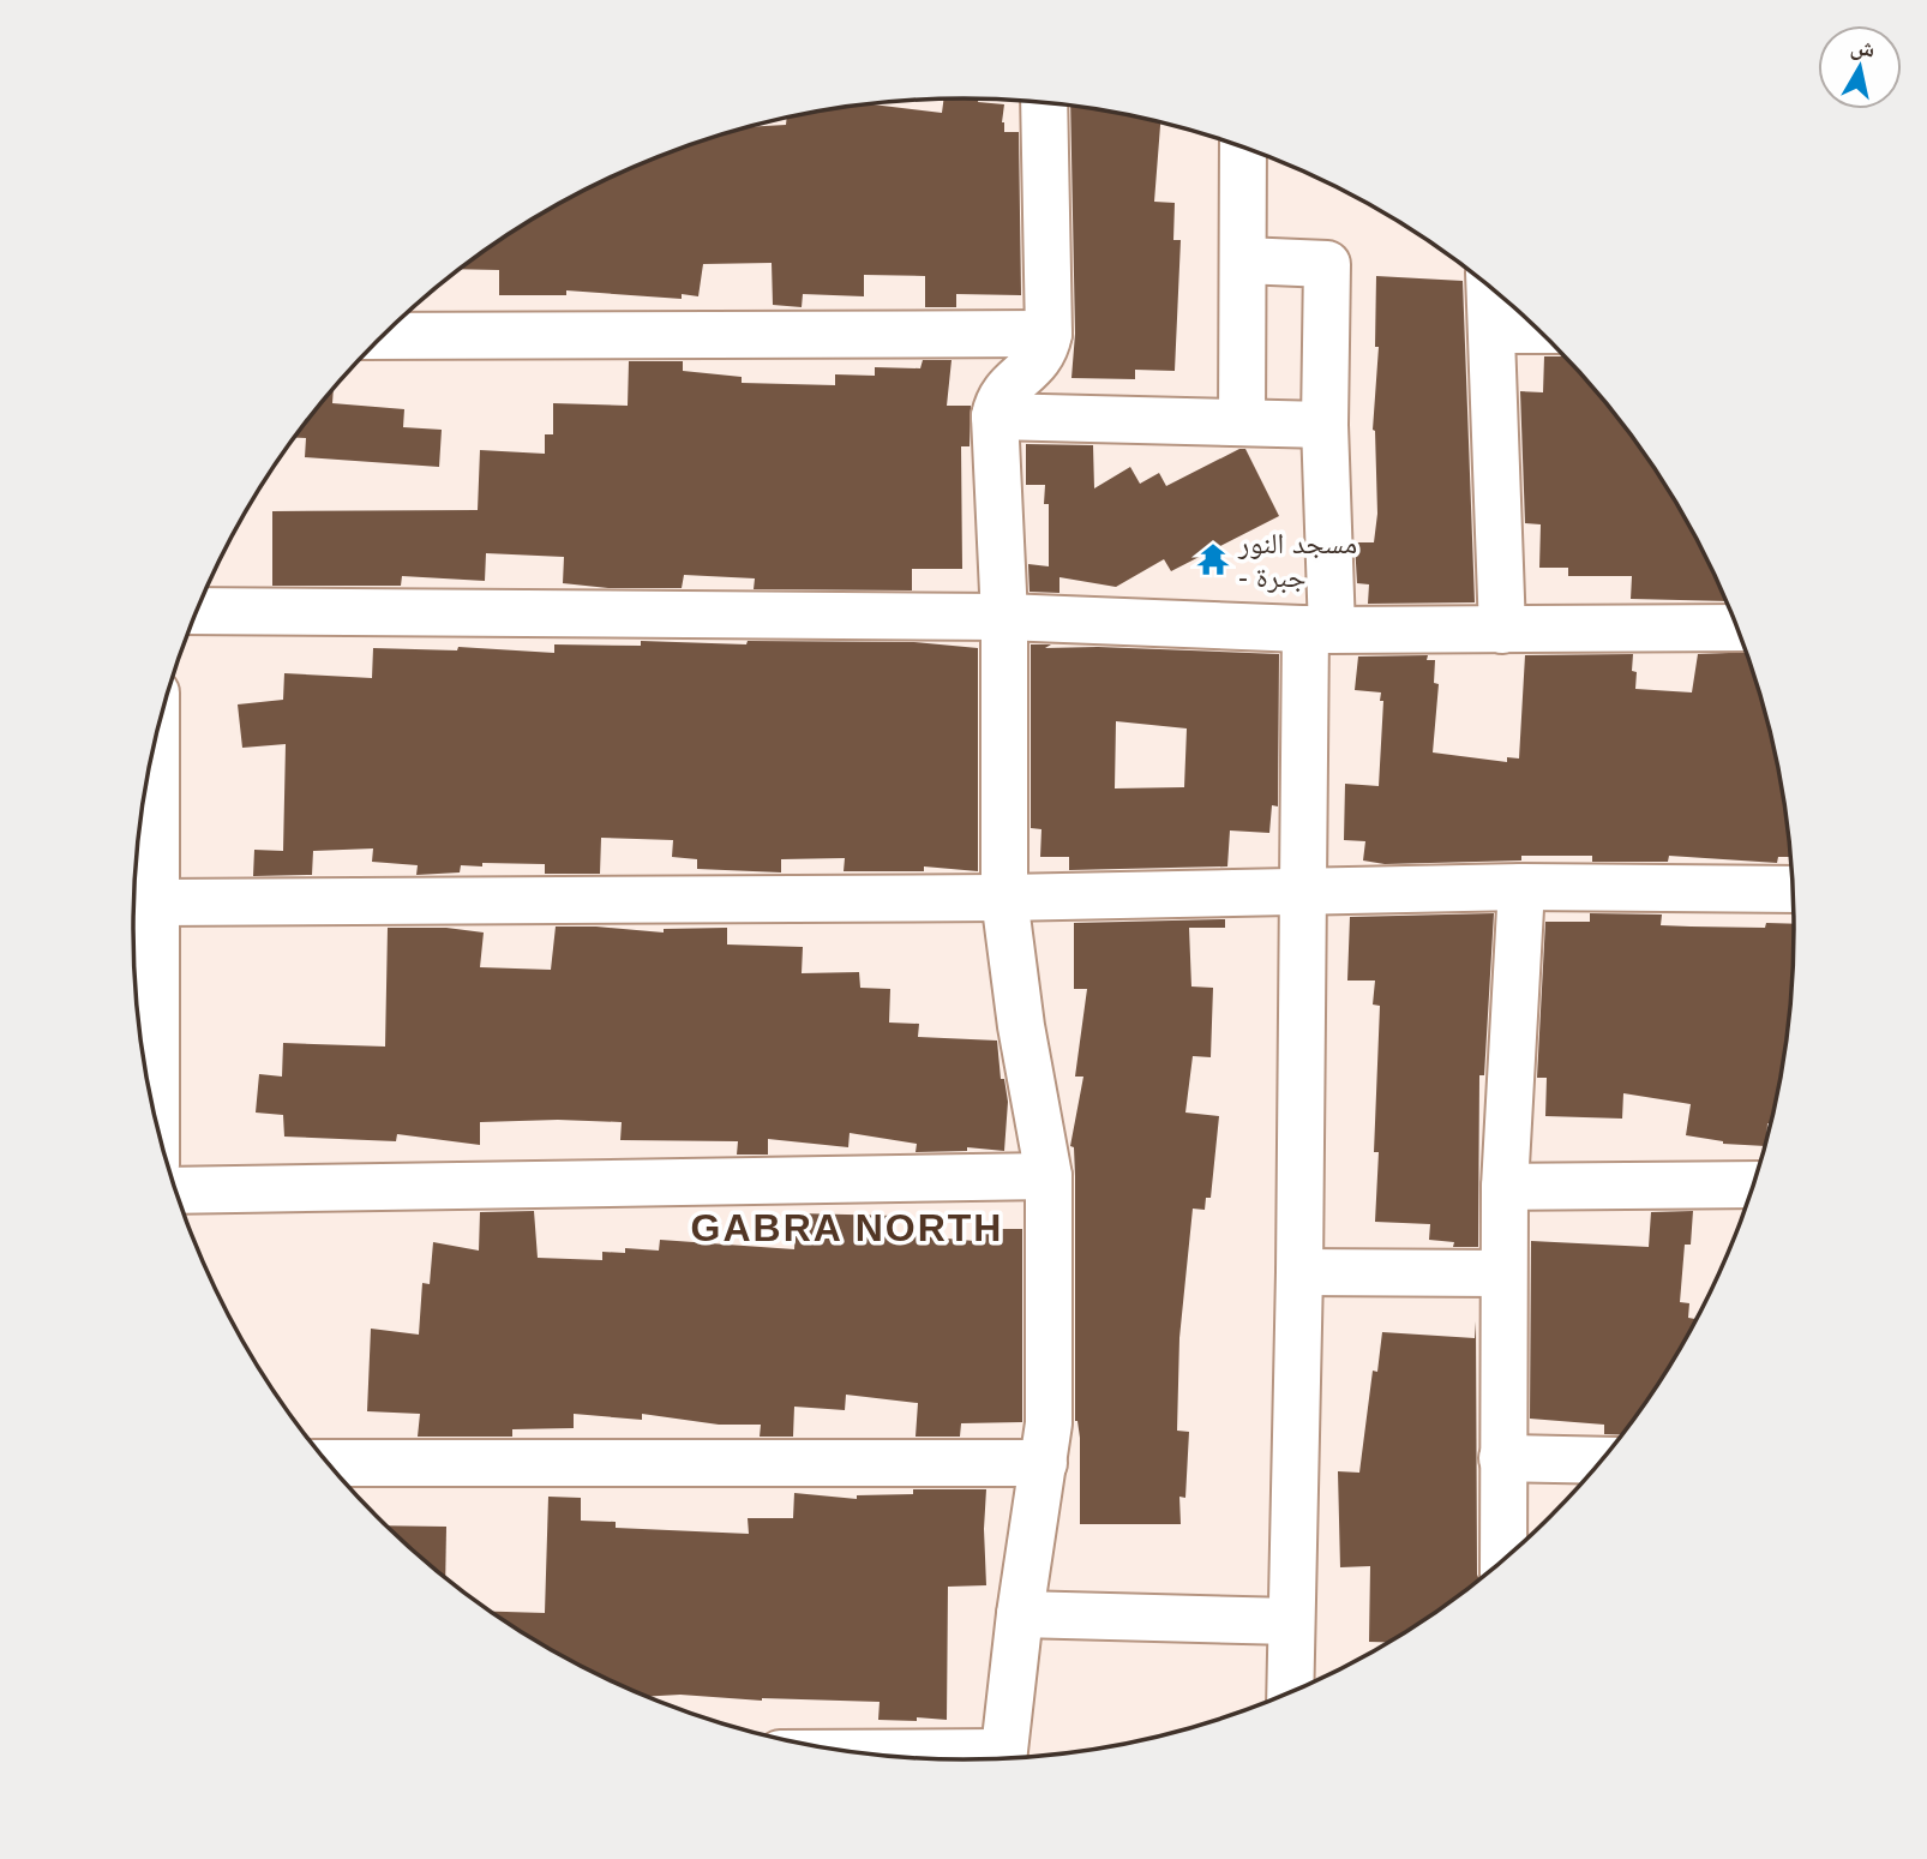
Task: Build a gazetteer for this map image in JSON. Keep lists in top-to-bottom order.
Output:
{
  "districts": ["GABRA NORTH"],
  "places": {
    "temple": ["مسجد النور - جبرة"]
  },
  "north": "top"
}
